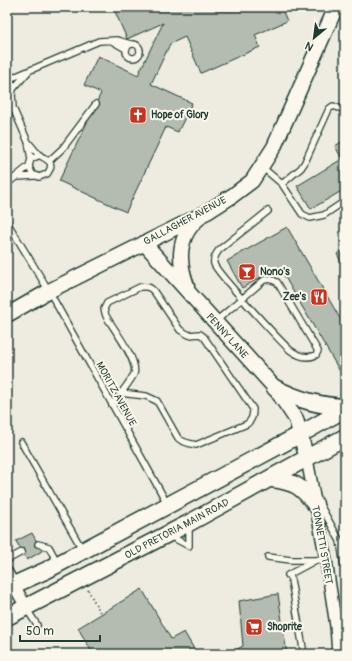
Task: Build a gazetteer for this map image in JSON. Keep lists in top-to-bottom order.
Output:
{
  "streets": {
    "main road": ["OLD PRETORIA MAIN ROAD"],
    "street": ["GALLAGHER AVENUE", "PENNY LANE", "TONNETTI STREET"],
    "lane": ["MORITZ AVENUE"]
  },
  "crossings": [
    ["GALLAGHER AVENUE", "PENNY LANE"],
    ["GALLAGHER AVENUE", "MORITZ AVENUE"],
    ["PENNY LANE", "OLD PRETORIA MAIN ROAD"],
    ["PENNY LANE", "TONNETTI STREET"],
    ["OLD PRETORIA MAIN ROAD", "TONNETTI STREET"]
  ],
  "places": {
    "church": ["Hope of Glory"],
    "bar": ["Nono's"],
    "restaurant": ["Zee's"],
    "supermarket": ["Shoprite"]
  },
  "scale_bar": "50 m",
  "north": "bottom left"
}
